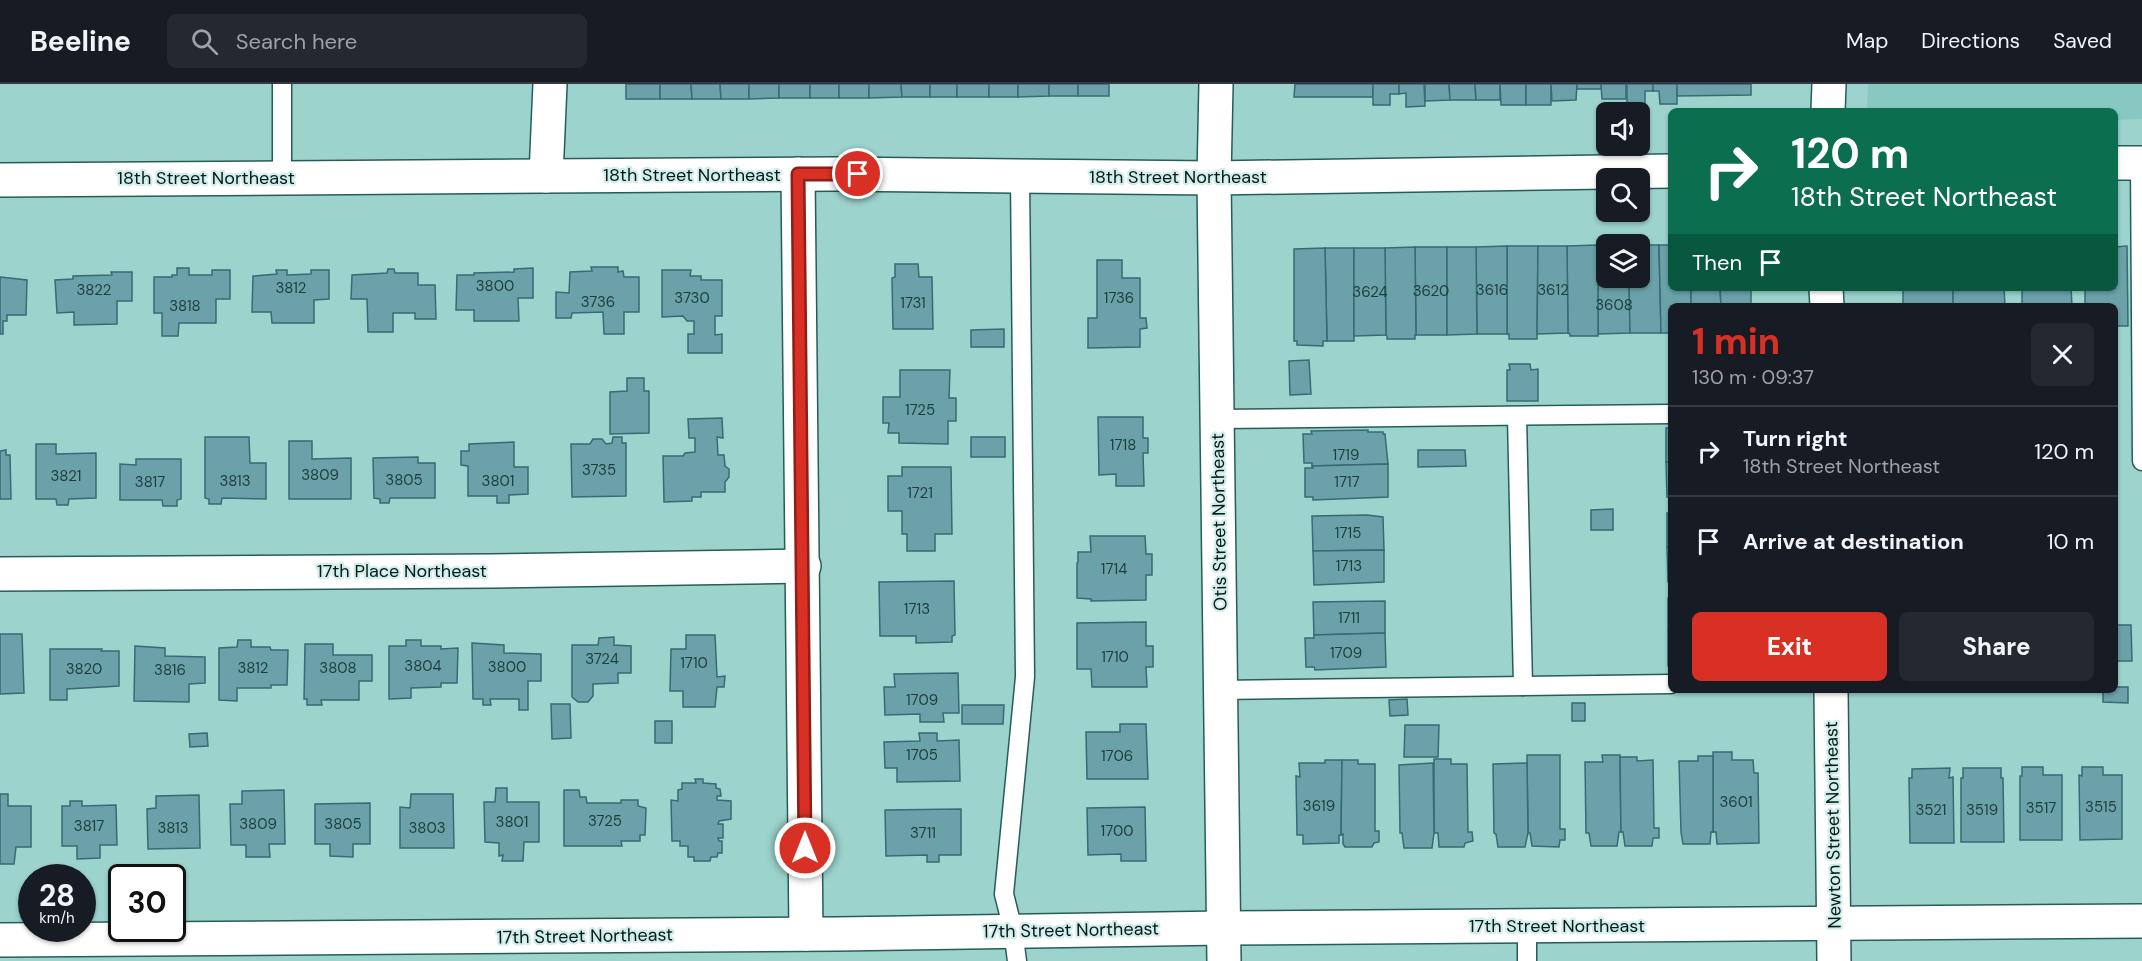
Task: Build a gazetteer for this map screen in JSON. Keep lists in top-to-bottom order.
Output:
{
  "streets": {
    "street": [
      "18th Street Northeast",
      "Otis Street Northeast",
      "17th Place Northeast",
      "Newton Street Northeast",
      "17th Street Northeast"
    ]
  },
  "crossings": [
    ["18th Street Northeast", "Otis Street Northeast"],
    ["Otis Street Northeast", "17th Street Northeast"],
    ["Newton Street Northeast", "17th Street Northeast"]
  ],
  "house_numbers": [
    "3800",
    "3812",
    "3822",
    "3616",
    "3612",
    "3620",
    "3624",
    "3730",
    "1736",
    "3736",
    "1731",
    "3608",
    "3818",
    "1725",
    "1718",
    "1719",
    "3735",
    "3809",
    "3821",
    "3805",
    "3813",
    "3801",
    "3817",
    "1717",
    "1721",
    "1715",
    "1713",
    "1714",
    "1713",
    "1711",
    "1709",
    "1710",
    "3724",
    "1710",
    "3804",
    "3800",
    "3812",
    "3808",
    "3820",
    "3816",
    "1709",
    "1705",
    "1706",
    "3601",
    "3619",
    "3515",
    "3517",
    "3521",
    "3519",
    "3725",
    "3801",
    "3809",
    "3805",
    "3817",
    "3813",
    "3803",
    "1700",
    "3711"
  ],
  "page": {
    "header": "Beeline",
    "search": "Search here",
    "nav": ["Map", "Directions", "Saved"],
    "turn": ["120 m", "18th Street Northeast"],
    "then": "Then",
    "heading": ["1 min", "130 m · 09:37"],
    "list": [
      {
        "name": "Turn right",
        "note": "18th Street Northeast",
        "value": "120 m"
      },
      {
        "name": "Arrive at destination",
        "value": "10 m"
      }
    ],
    "buttons": ["Exit", "Share"],
    "speed": "28 km/h",
    "limit": "30"
  }
}
